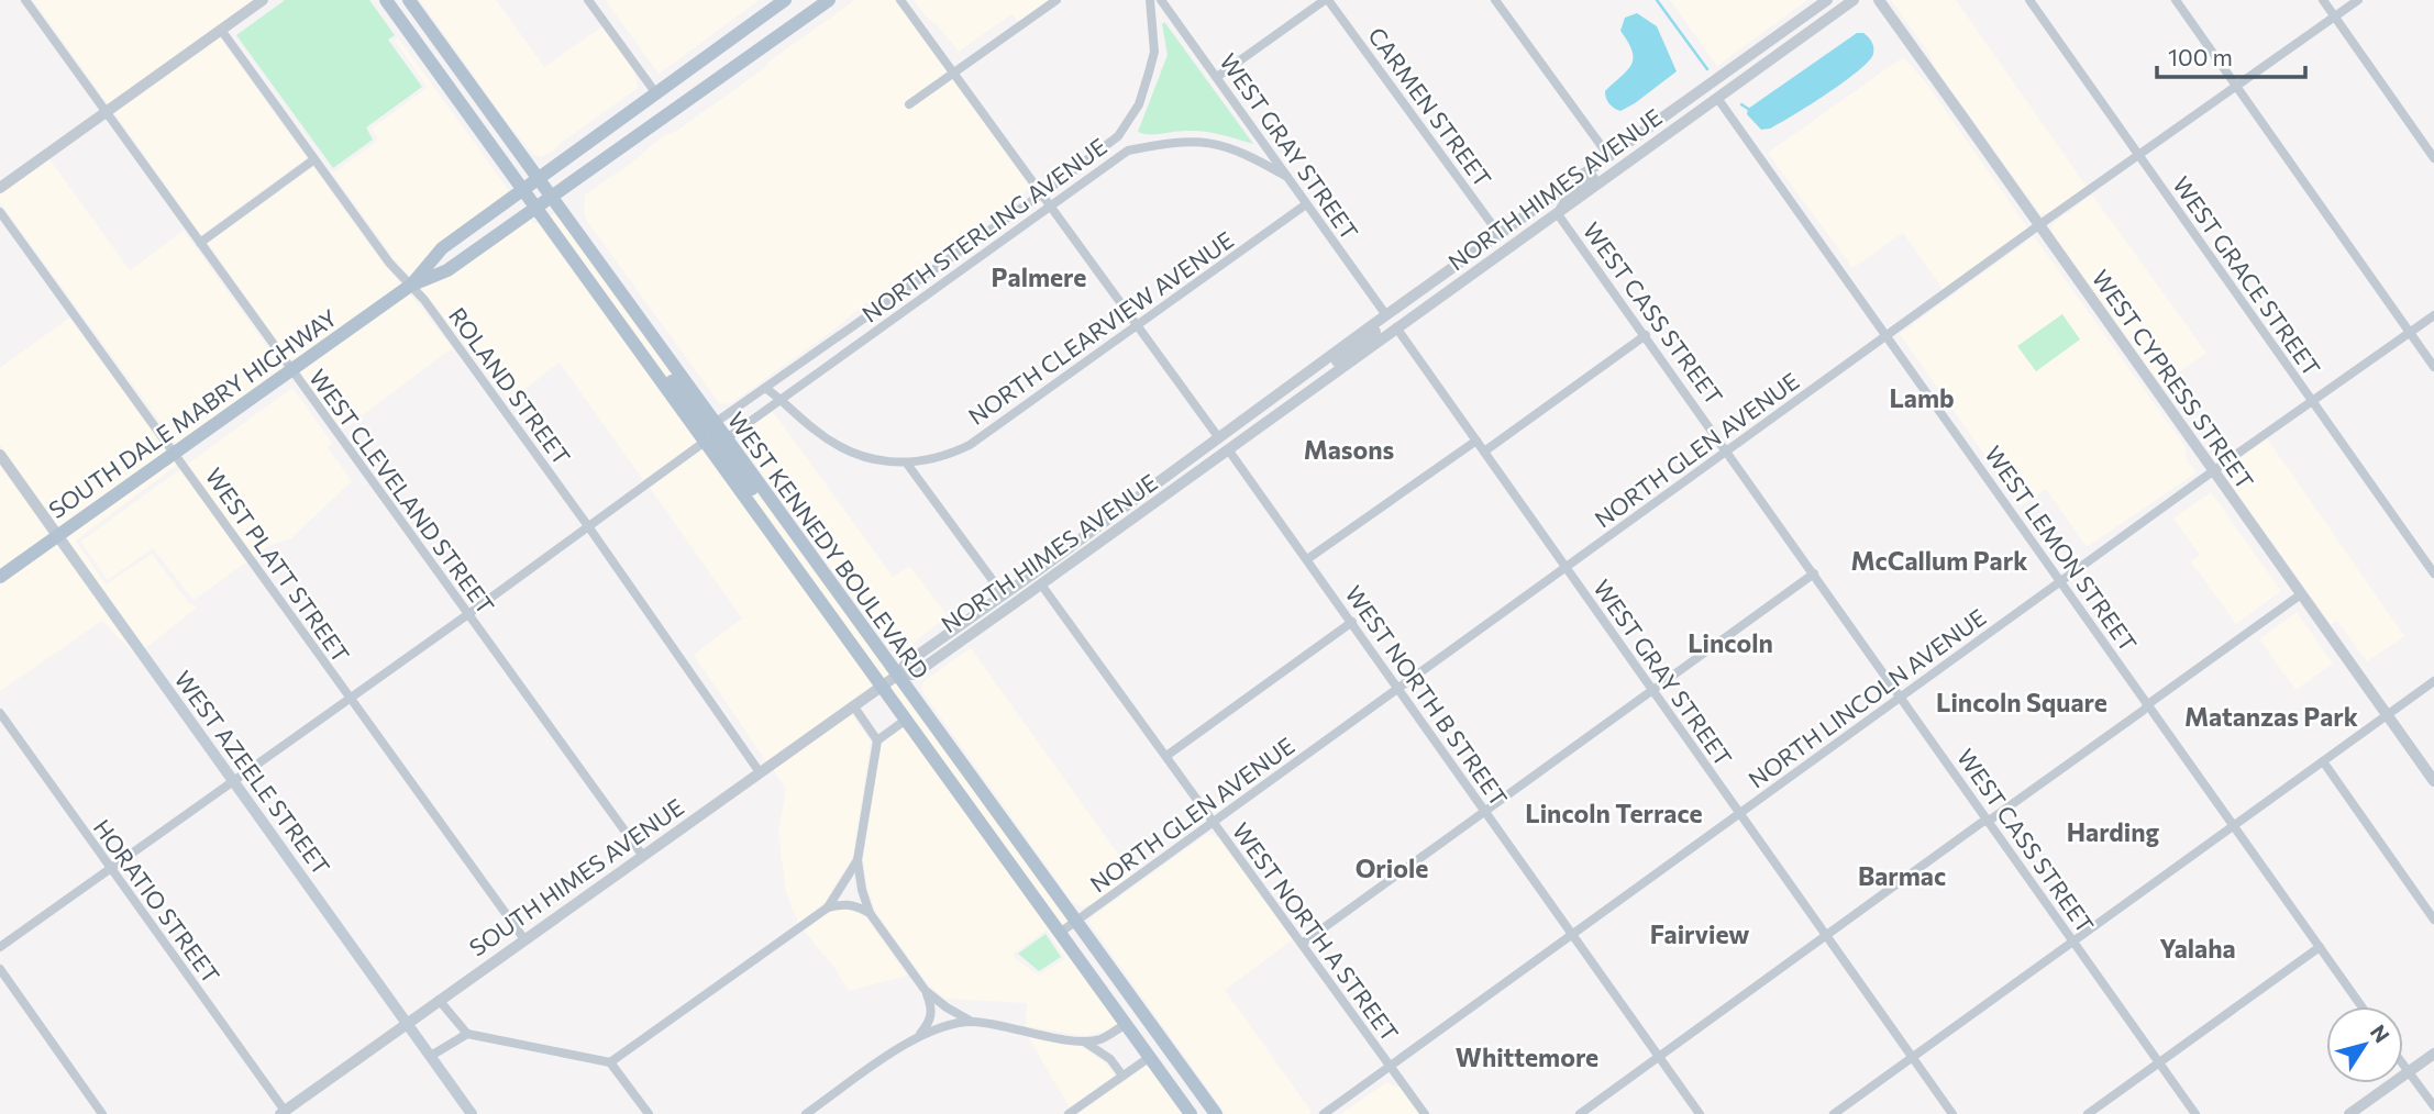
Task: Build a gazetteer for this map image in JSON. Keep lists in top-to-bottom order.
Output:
{
  "streets": {
    "main road": ["SOUTH DALE MABRY HIGHWAY", "WEST KENNEDY BOULEVARD", "WEST AZEELE STREET"],
    "street": [
      "CARMEN STREET",
      "WEST GRAY STREET",
      "NORTH HIMES AVENUE",
      "NORTH STERLING AVENUE",
      "WEST GRACE STREET",
      "WEST CASS STREET",
      "NORTH CLEARVIEW AVENUE",
      "WEST CYPRESS STREET",
      "ROLAND STREET",
      "NORTH GLEN AVENUE",
      "WEST CLEVELAND STREET",
      "WEST LEMON STREET",
      "WEST PLATT STREET",
      "WEST NORTH B STREET",
      "NORTH LINCOLN AVENUE",
      "SOUTH HIMES AVENUE",
      "HORATIO STREET",
      "WEST NORTH A STREET"
    ]
  },
  "crossings": [
    ["CARMEN STREET", "NORTH HIMES AVENUE"],
    ["WEST GRAY STREET", "NORTH HIMES AVENUE"],
    ["WEST GRAY STREET", "NORTH STERLING AVENUE"],
    ["WEST GRAY STREET", "NORTH CLEARVIEW AVENUE"],
    ["WEST GRAY STREET", "NORTH GLEN AVENUE"],
    ["WEST GRAY STREET", "NORTH LINCOLN AVENUE"],
    ["NORTH HIMES AVENUE", "WEST CASS STREET"],
    ["NORTH HIMES AVENUE", "WEST KENNEDY BOULEVARD"],
    ["NORTH HIMES AVENUE", "WEST LEMON STREET"],
    ["NORTH HIMES AVENUE", "WEST NORTH B STREET"],
    ["NORTH HIMES AVENUE", "SOUTH HIMES AVENUE"],
    ["NORTH HIMES AVENUE", "WEST NORTH A STREET"],
    ["NORTH STERLING AVENUE", "WEST KENNEDY BOULEVARD"],
    ["WEST GRACE STREET", "NORTH GLEN AVENUE"],
    ["WEST GRACE STREET", "NORTH LINCOLN AVENUE"],
    ["WEST CASS STREET", "NORTH GLEN AVENUE"],
    ["WEST CASS STREET", "NORTH LINCOLN AVENUE"],
    ["WEST CYPRESS STREET", "NORTH GLEN AVENUE"],
    ["WEST CYPRESS STREET", "NORTH LINCOLN AVENUE"],
    ["ROLAND STREET", "SOUTH DALE MABRY HIGHWAY"],
    ["ROLAND STREET", "SOUTH HIMES AVENUE"],
    ["SOUTH DALE MABRY HIGHWAY", "WEST CLEVELAND STREET"],
    ["SOUTH DALE MABRY HIGHWAY", "WEST PLATT STREET"],
    ["SOUTH DALE MABRY HIGHWAY", "WEST AZEELE STREET"],
    ["NORTH GLEN AVENUE", "WEST KENNEDY BOULEVARD"],
    ["NORTH GLEN AVENUE", "WEST LEMON STREET"],
    ["NORTH GLEN AVENUE", "WEST NORTH B STREET"],
    ["NORTH GLEN AVENUE", "WEST NORTH A STREET"],
    ["WEST CLEVELAND STREET", "SOUTH HIMES AVENUE"],
    ["WEST KENNEDY BOULEVARD", "SOUTH HIMES AVENUE"],
    ["WEST LEMON STREET", "NORTH LINCOLN AVENUE"],
    ["WEST PLATT STREET", "SOUTH HIMES AVENUE"],
    ["WEST NORTH B STREET", "NORTH LINCOLN AVENUE"],
    ["NORTH LINCOLN AVENUE", "WEST NORTH A STREET"],
    ["WEST AZEELE STREET", "SOUTH HIMES AVENUE"],
    ["SOUTH HIMES AVENUE", "HORATIO STREET"]
  ],
  "districts": [
    "Palmere",
    "Lamb",
    "Masons",
    "McCallum Park",
    "Lincoln",
    "Lincoln Square",
    "Matanzas Park",
    "Lincoln Terrace",
    "Harding",
    "Oriole",
    "Barmac",
    "Fairview",
    "Yalaha",
    "Whittemore"
  ],
  "scale_bar": "100 m",
  "north": "top right"
}
